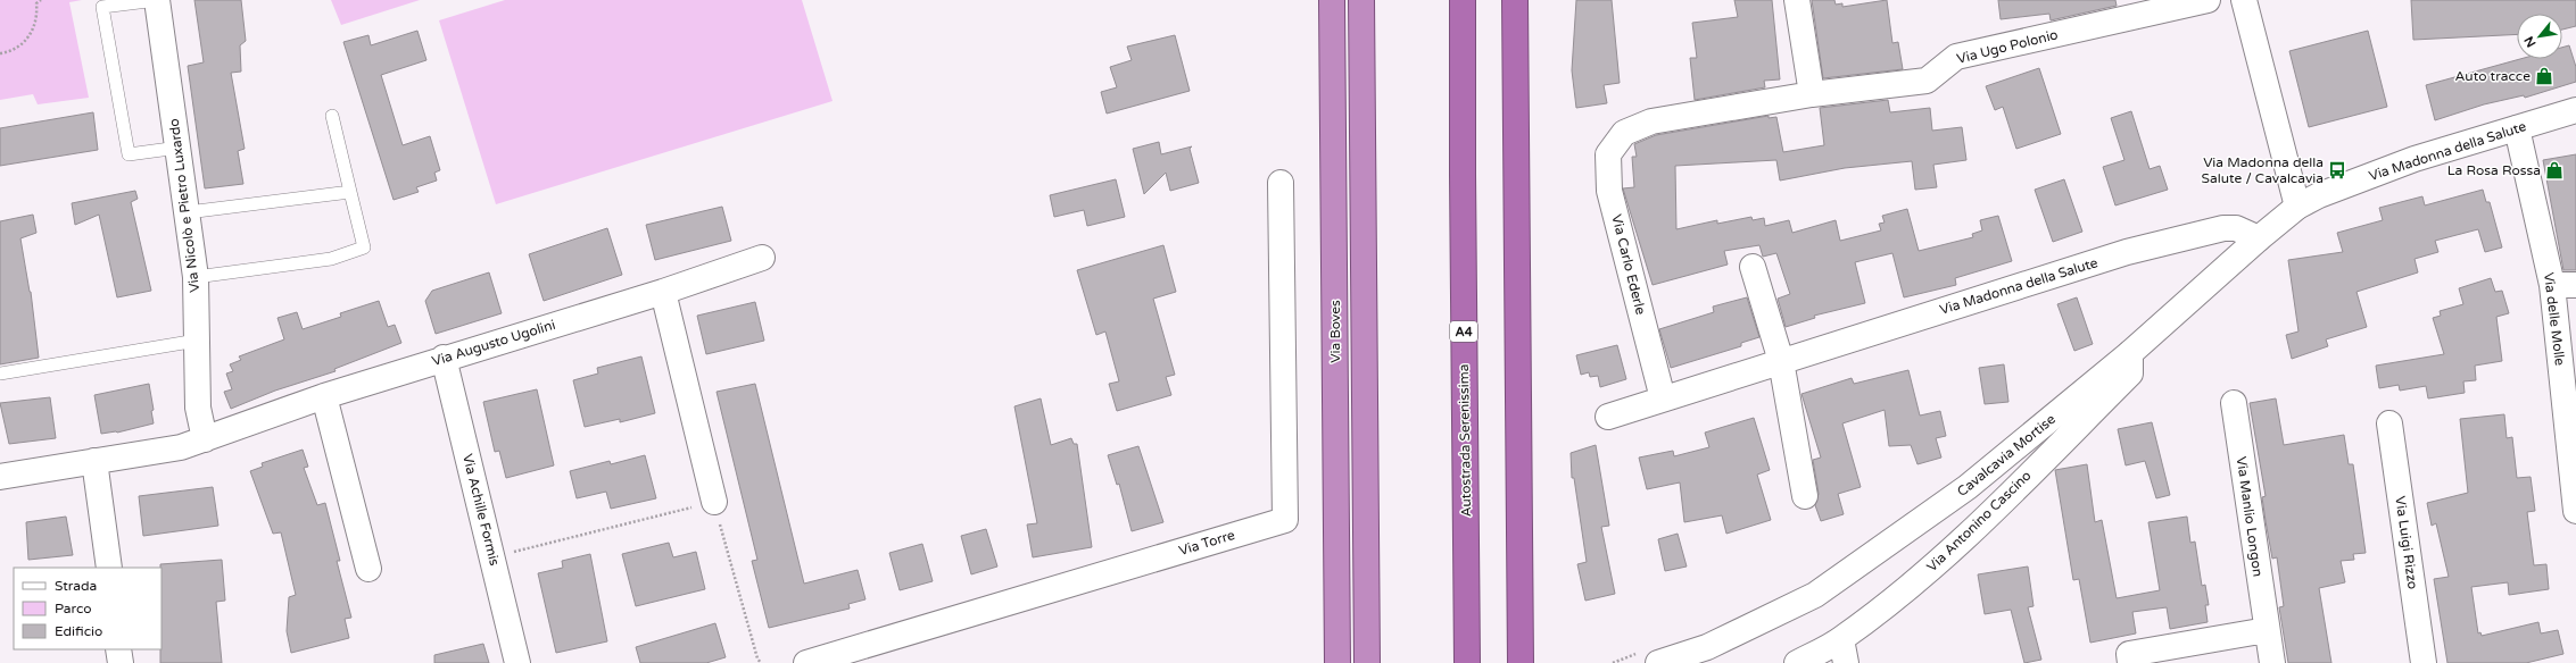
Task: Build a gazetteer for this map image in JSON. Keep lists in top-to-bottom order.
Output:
{
  "streets": {
    "highway": ["Via Boves", "A4", "Autostrada Serenissima"],
    "street": [
      "Via Ugo Polonio",
      "Via Madonna della Salute",
      "Via Nicolò e Pietro Luxardo",
      "Via Carlo Ederle",
      "Via delle Molle",
      "Via Augusto Ugolini",
      "Cavalcavia Mortise",
      "Via Achille Formis",
      "Via Manlio Longon",
      "Via Antonino Cascino",
      "Via Torre",
      "Via Luigi Rizzo"
    ]
  },
  "crossings": [
    ["Via Ugo Polonio", "Via Carlo Ederle"],
    ["Via Madonna della Salute", "Via Carlo Ederle"],
    ["Via Madonna della Salute", "Via delle Molle"],
    ["Via Madonna della Salute", "Cavalcavia Mortise"],
    ["Via Nicolò e Pietro Luxardo", "Via Augusto Ugolini"],
    ["Via Augusto Ugolini", "Via Achille Formis"],
    ["Cavalcavia Mortise", "Via Antonino Cascino"]
  ],
  "places": {
    "shop": ["Auto tracce", "La Rosa Rossa"],
    "bus stop": ["Via Madonna della Salute / Cavalcavia"]
  },
  "legend": ["Strada", "Parco", "Edificio"],
  "north": "bottom left"
}
